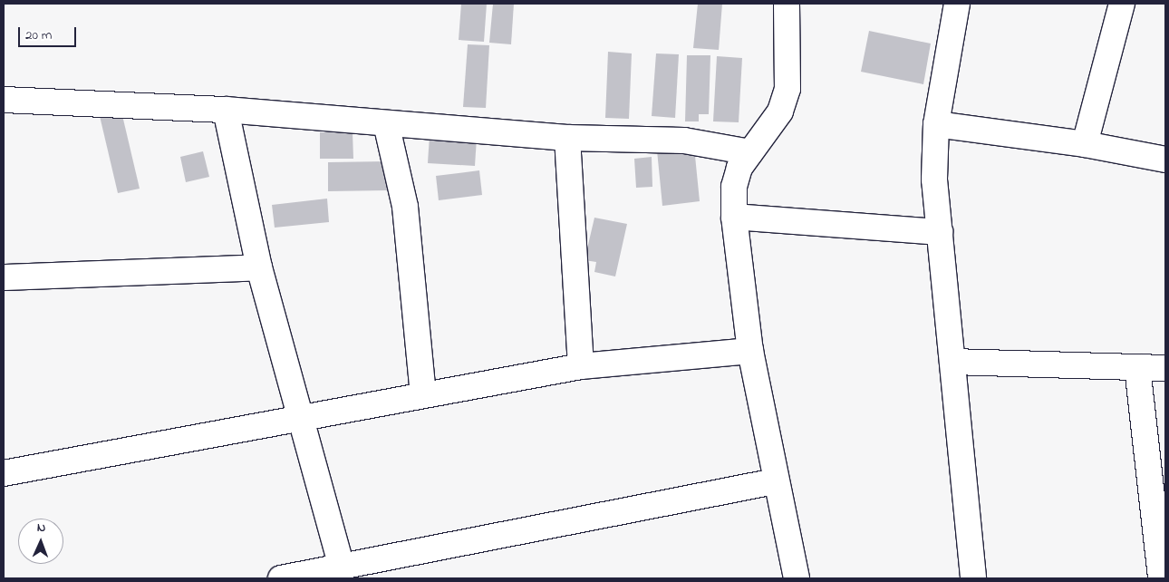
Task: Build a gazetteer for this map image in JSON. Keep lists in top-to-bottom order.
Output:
{
  "scale_bar": "20 m",
  "north": "top"
}
